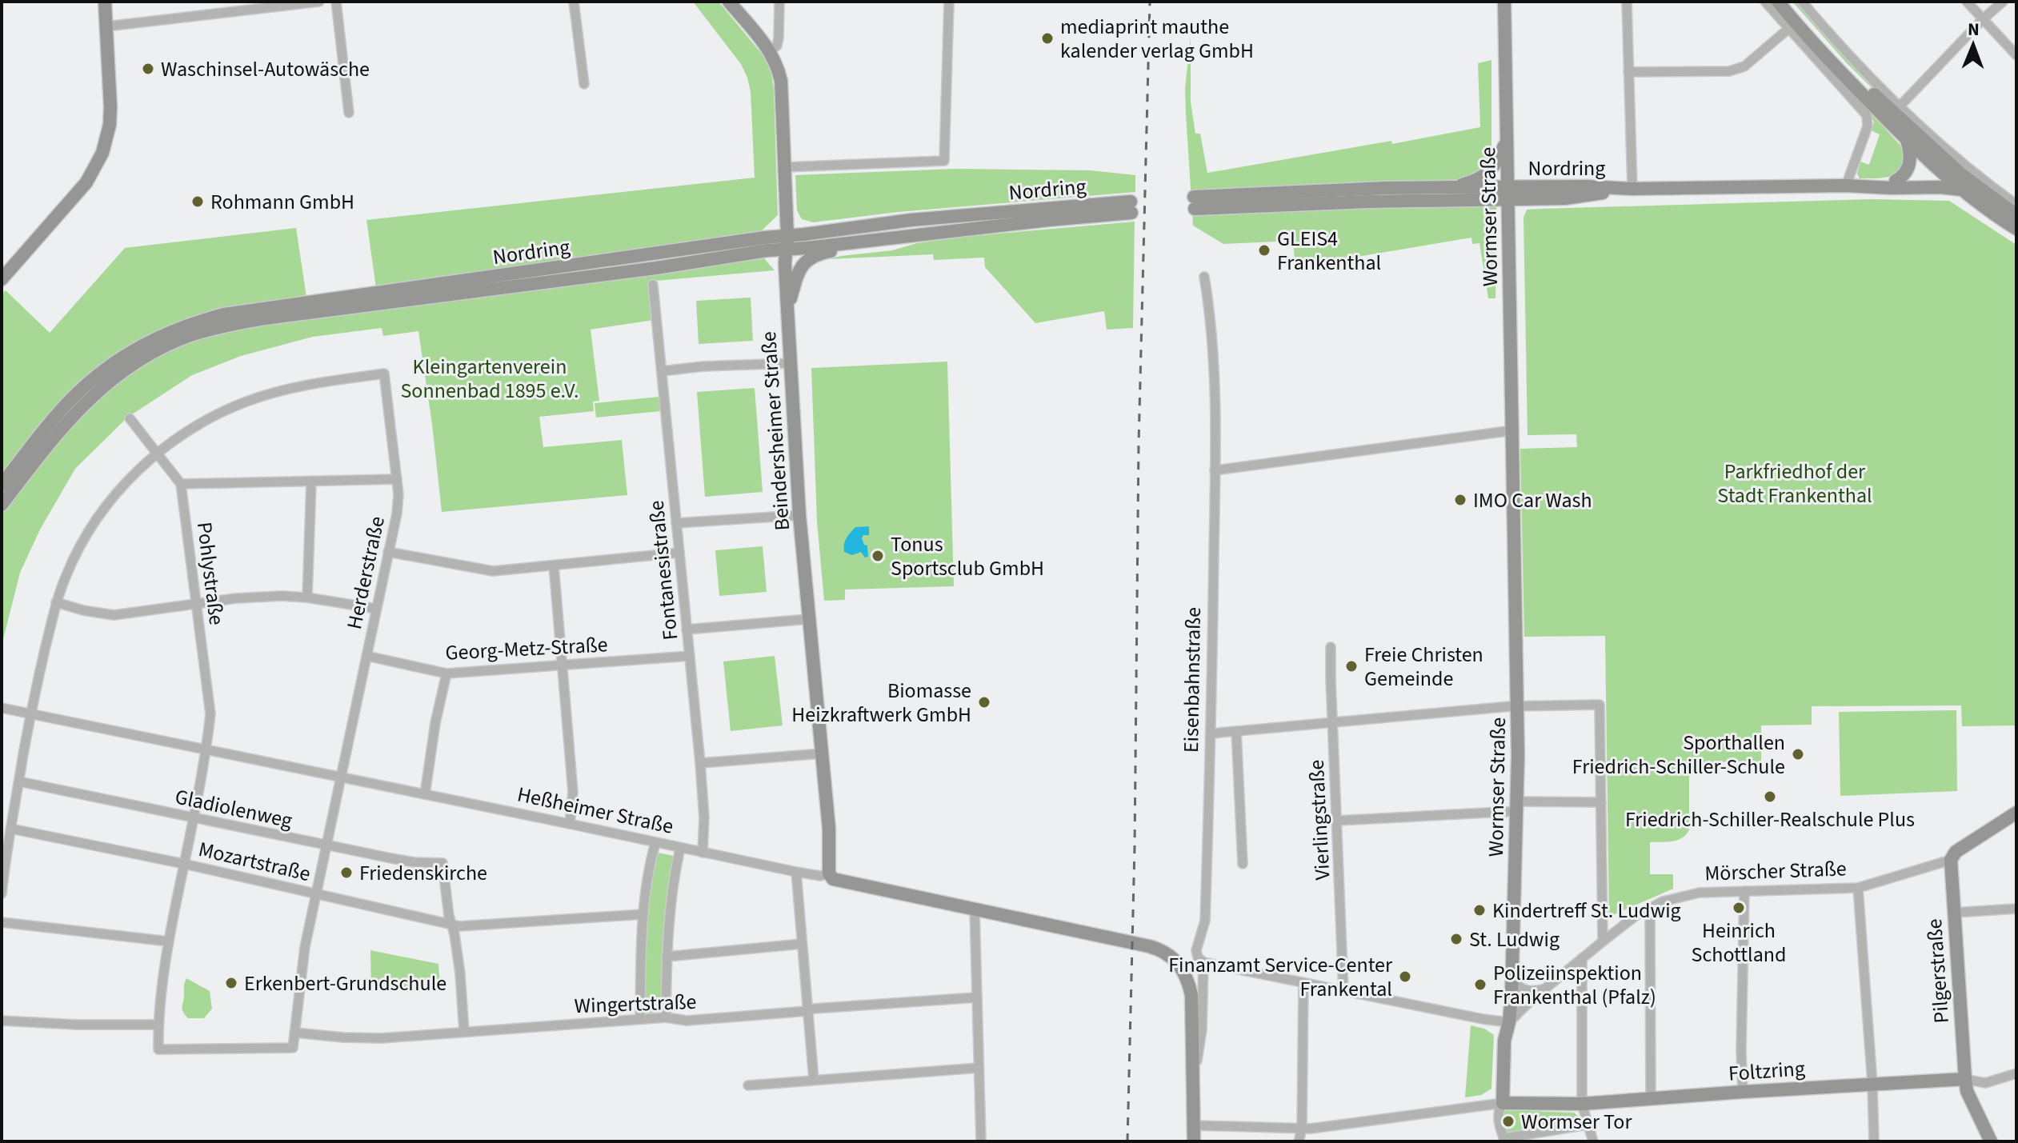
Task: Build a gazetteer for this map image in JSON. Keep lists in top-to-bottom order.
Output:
{
  "streets": {
    "main road": [
      "Nordring",
      "Wormser Straße",
      "Beindersheimer Straße",
      "Eisenbahnstraße",
      "Heßheimer Straße",
      "Mörscher Straße",
      "Pilgerstraße",
      "Foltzring"
    ],
    "street": [
      "Fontanesistraße",
      "Herderstraße",
      "Pohlystraße",
      "Georg-Metz-Straße",
      "Gladiolenweg",
      "Vierlingstraße",
      "Mozartstraße",
      "Wingertstraße"
    ]
  },
  "crossings": [
    ["Nordring", "Wormser Straße"],
    ["Nordring", "Beindersheimer Straße"],
    ["Wormser Straße", "Mörscher Straße"],
    ["Wormser Straße", "Foltzring"],
    ["Beindersheimer Straße", "Heßheimer Straße"],
    ["Fontanesistraße", "Georg-Metz-Straße"],
    ["Fontanesistraße", "Heßheimer Straße"],
    ["Herderstraße", "Pohlystraße"],
    ["Herderstraße", "Georg-Metz-Straße"],
    ["Herderstraße", "Gladiolenweg"],
    ["Herderstraße", "Heßheimer Straße"],
    ["Herderstraße", "Mozartstraße"],
    ["Herderstraße", "Wingertstraße"],
    ["Pohlystraße", "Gladiolenweg"],
    ["Pohlystraße", "Heßheimer Straße"],
    ["Pohlystraße", "Mozartstraße"],
    ["Eisenbahnstraße", "Heßheimer Straße"],
    ["Gladiolenweg", "Mozartstraße"],
    ["Mörscher Straße", "Pilgerstraße"],
    ["Pilgerstraße", "Foltzring"]
  ],
  "parks": ["Kleingartenverein Sonnenbad 1895 e.V.", "Parkfriedhof der Stadt Frankenthal"],
  "places": [
    "mediaprint mauthe kalender verlag GmbH",
    "Waschinsel-Autowäsche",
    "Rohmann GmbH",
    "GLEIS4 Frankenthal",
    "IMO Car Wash",
    "Tonus Sportsclub GmbH",
    "Freie Christen Gemeinde",
    "Biomasse Heizkraftwerk GmbH",
    "Sporthallen Friedrich-Schiller-Schule",
    "Friedrich-Schiller-Realschule Plus",
    "Friedenskirche",
    "Heinrich Schottland",
    "Kindertreff St. Ludwig",
    "St. Ludwig",
    "Finanzamt Service-Center Frankental",
    "Erkenbert-Grundschule",
    "Polizeiinspektion Frankenthal (Pfalz)",
    "Wormser Tor"
  ],
  "north": "top"
}
